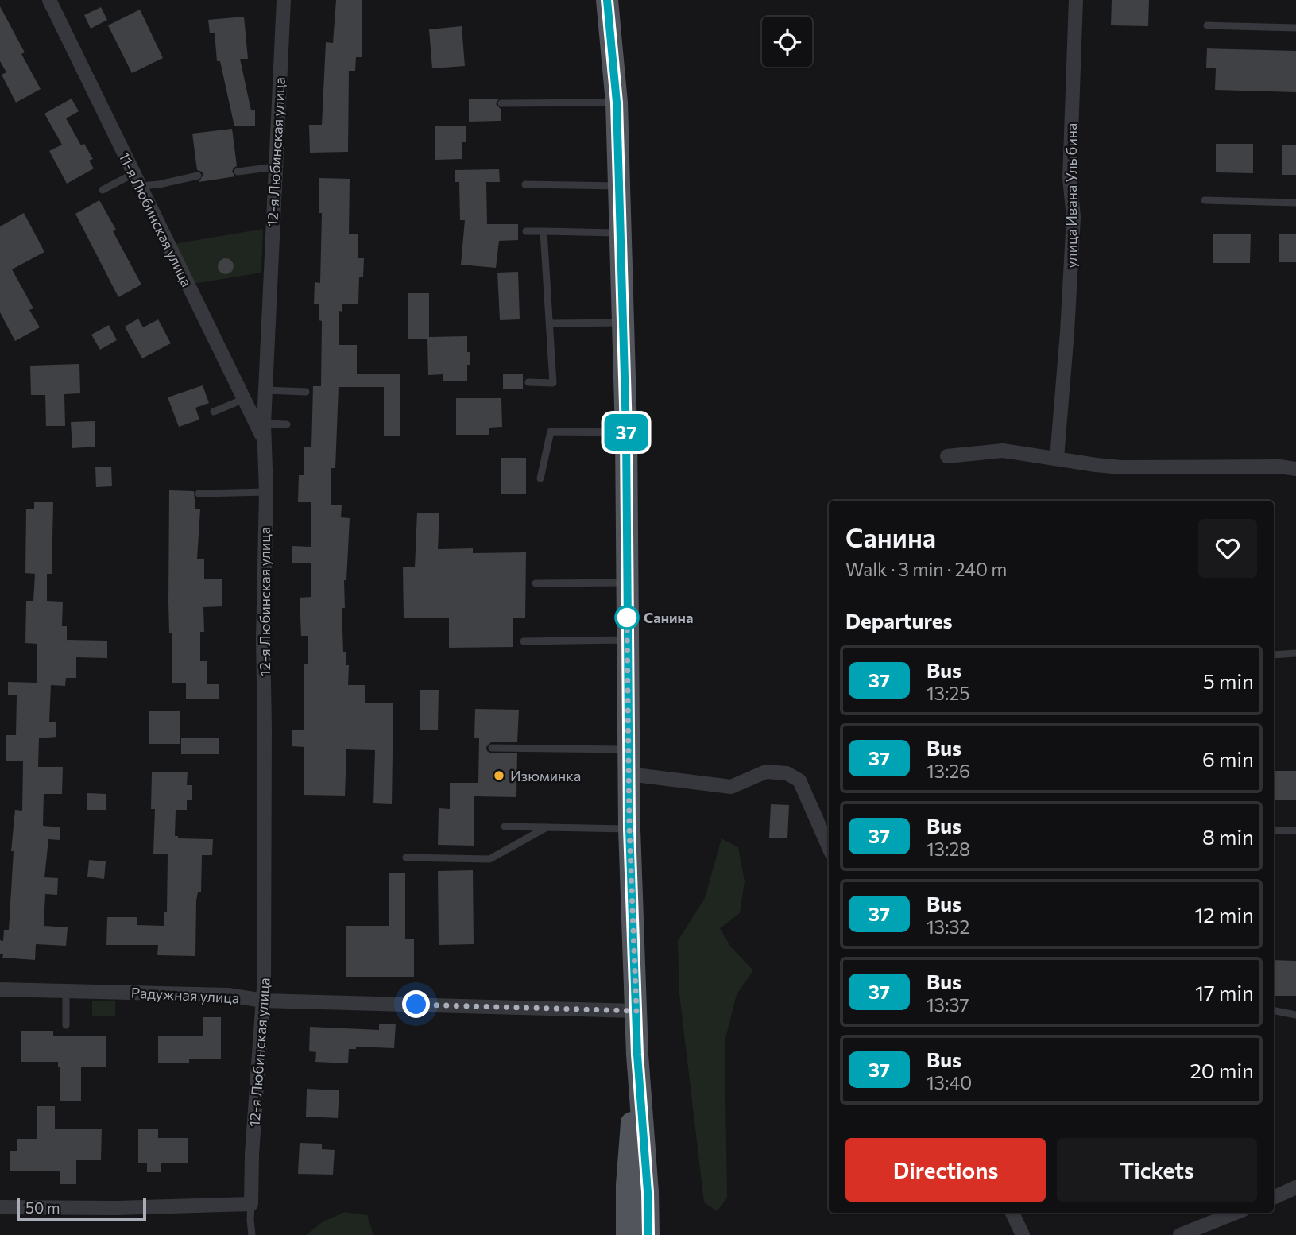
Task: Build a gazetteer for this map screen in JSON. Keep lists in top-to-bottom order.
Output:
{
  "streets": {
    "street": [
      "12-я Любинская улица",
      "улица Ивана Улыбина",
      "11-я Любинская улица",
      "Радужная улица"
    ]
  },
  "crossings": [
    ["12-я Любинская улица", "11-я Любинская улица"],
    ["12-я Любинская улица", "Радужная улица"]
  ],
  "places": ["Санина", "Изюминка"],
  "lines": ["bus line 37"],
  "scale_bar": "50 m",
  "page": {
    "on_map": "37",
    "heading": [
      ["Санина", "Walk · 3 min · 240 m"],
      "Departures"
    ],
    "list": [
      {
        "mark": "37",
        "name": "Bus",
        "note": "13:25",
        "value": "5 min"
      },
      {
        "mark": "37",
        "name": "Bus",
        "note": "13:26",
        "value": "6 min"
      },
      {
        "mark": "37",
        "name": "Bus",
        "note": "13:28",
        "value": "8 min"
      },
      {
        "mark": "37",
        "name": "Bus",
        "note": "13:32",
        "value": "12 min"
      },
      {
        "mark": "37",
        "name": "Bus",
        "note": "13:37",
        "value": "17 min"
      },
      {
        "mark": "37",
        "name": "Bus",
        "note": "13:40",
        "value": "20 min"
      }
    ],
    "buttons": ["Directions", "Tickets"],
    "scale": "50 m"
  }
}
